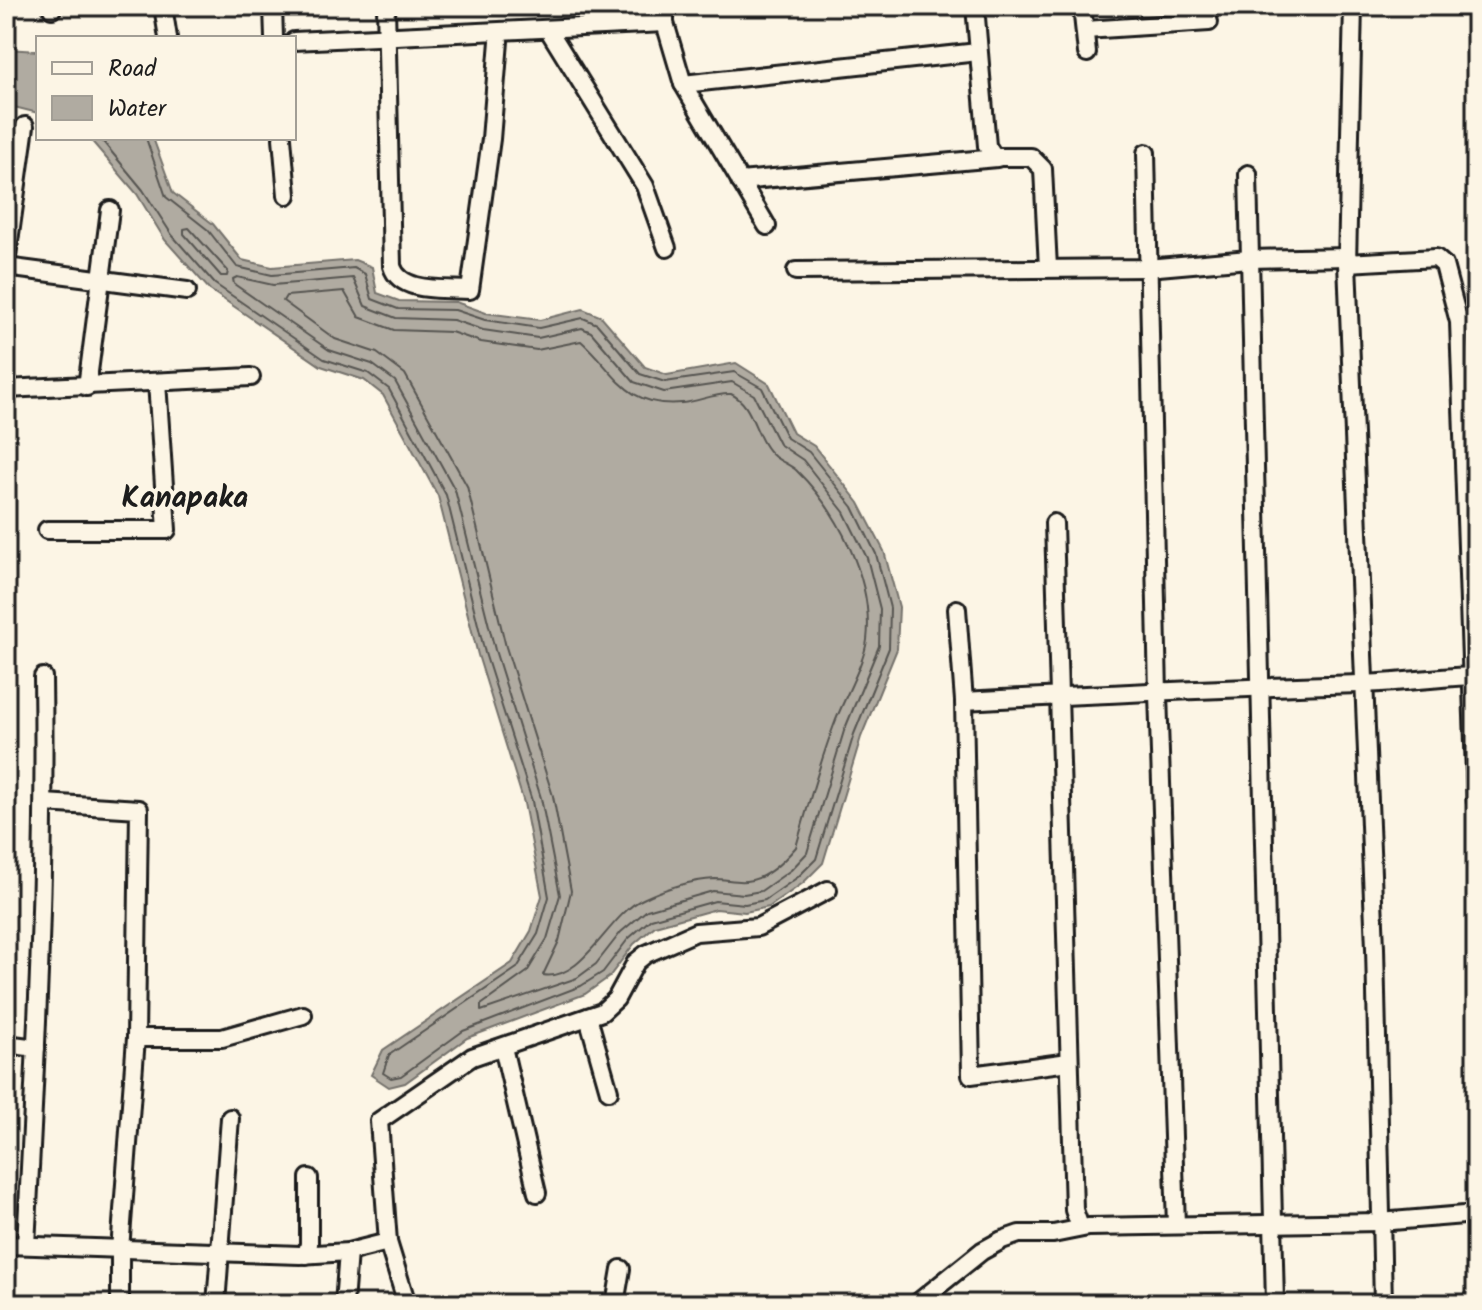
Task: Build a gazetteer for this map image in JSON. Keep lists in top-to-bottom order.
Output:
{
  "districts": ["Kanapaka"],
  "legend": ["Road", "Water"]
}
